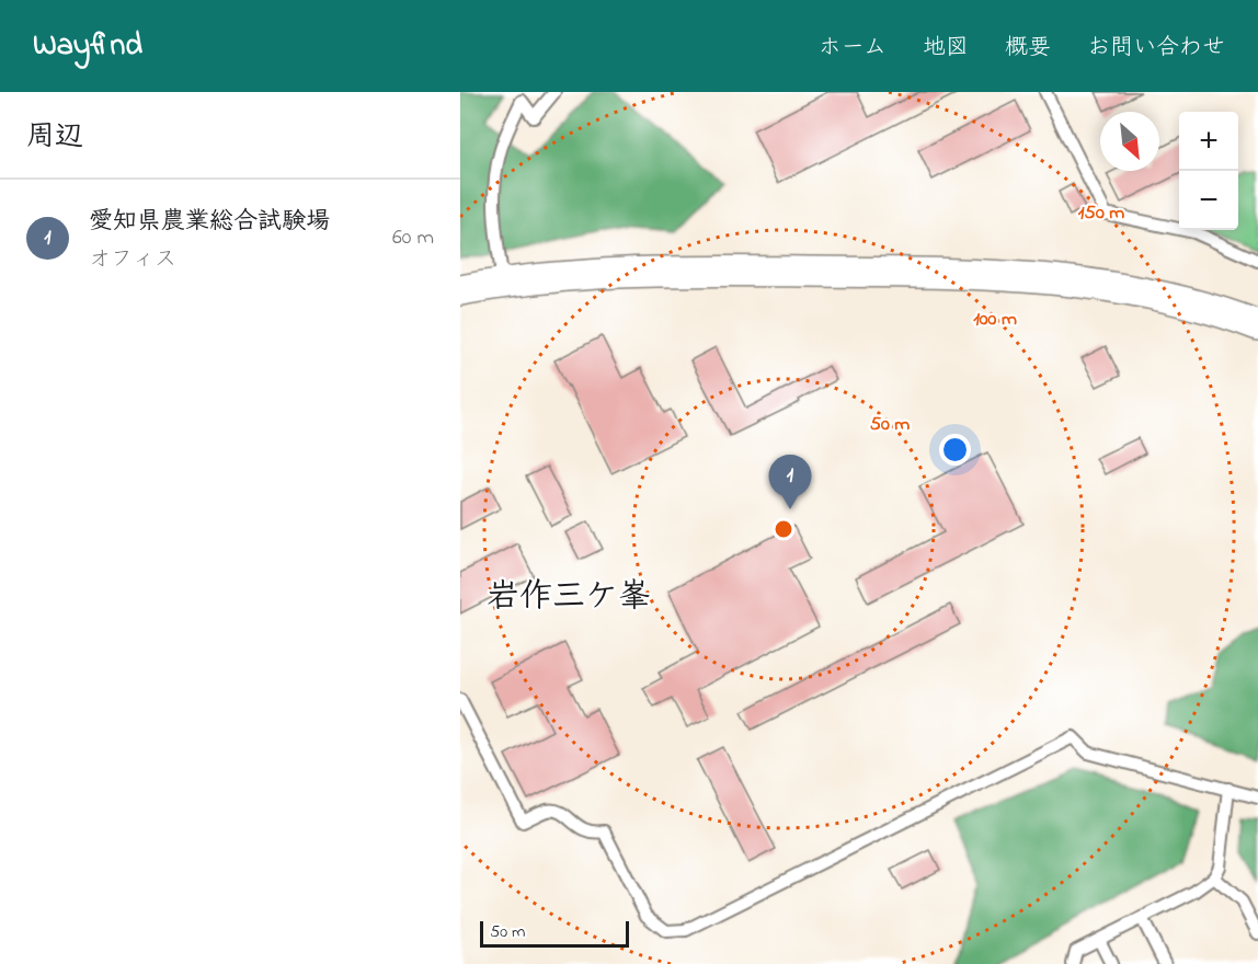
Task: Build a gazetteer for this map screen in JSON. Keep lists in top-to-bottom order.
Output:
{
  "districts": ["岩作三ケ峯"],
  "scale_bar": "50 m",
  "north": "bottom right",
  "page": {
    "header": "Wayfind",
    "nav": [
      "ホーム",
      "地図",
      "概要",
      "お問い合わせ"
    ],
    "heading": "周辺",
    "map_buttons": ["+", "−"],
    "list": [
      {
        "mark": "1",
        "name": "愛知県農業総合試験場",
        "note": "オフィス",
        "value": "60 m"
      }
    ],
    "pins": "1",
    "scale": "50 m"
  },
  "rings": ["150 m", "100 m", "50 m"]
}
